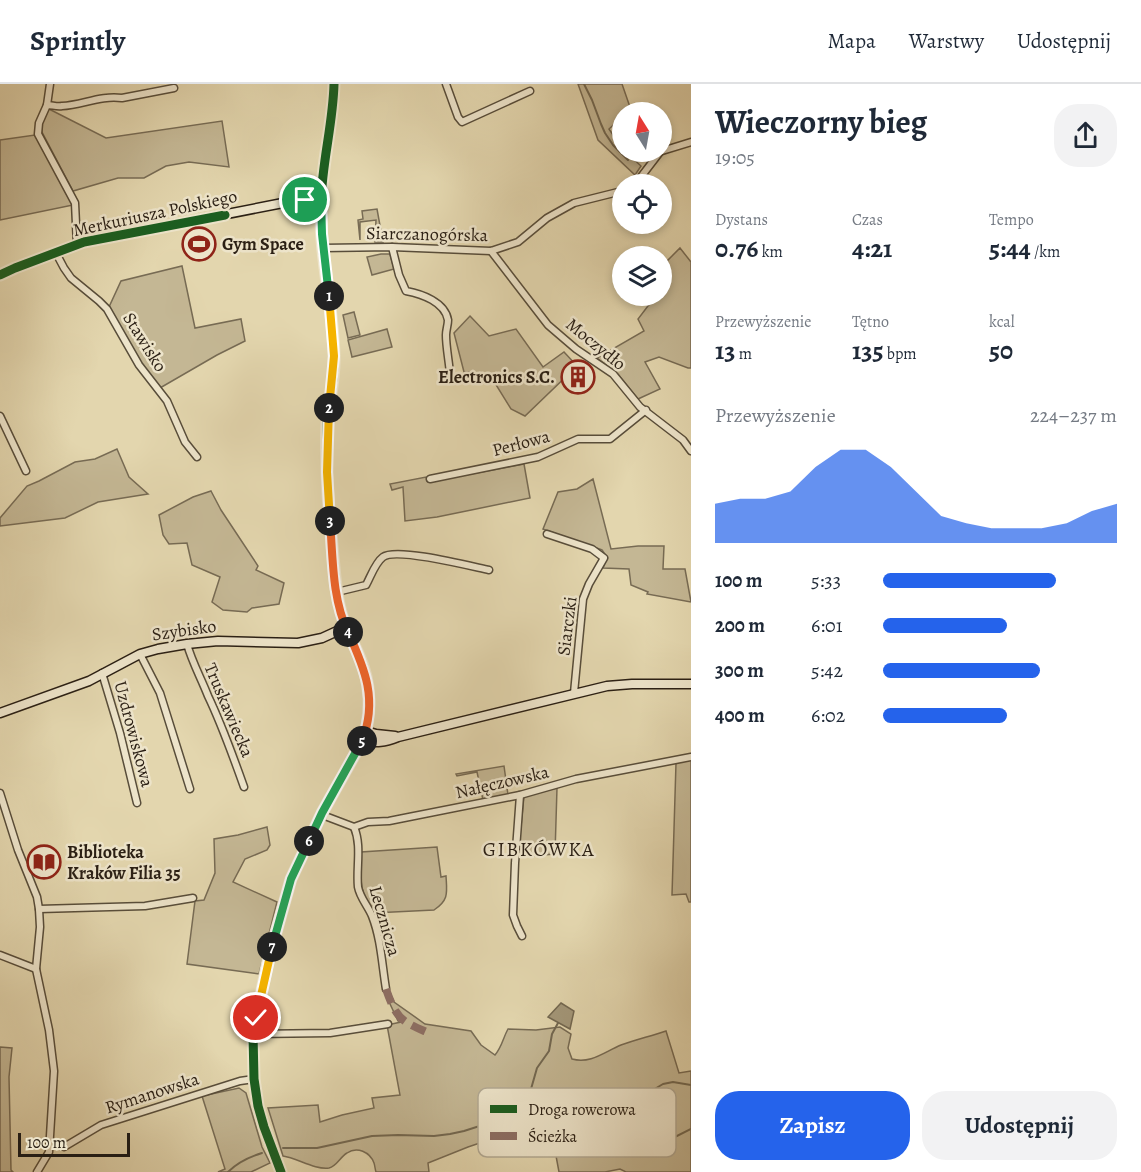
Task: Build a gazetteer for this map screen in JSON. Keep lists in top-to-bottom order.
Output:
{
  "streets": {
    "street": [
      "Merkuriusza Polskiego",
      "Siarczanogórska",
      "Stawisko",
      "Moczydło",
      "Perłowa",
      "Siarczki",
      "Szybisko",
      "Truskawiecka",
      "Uzdrowiskowa",
      "Nałęczowska",
      "Lecznicza",
      "Rymanowska"
    ]
  },
  "crossings": [
    ["Merkuriusza Polskiego", "Stawisko"],
    ["Siarczanogórska", "Moczydło"],
    ["Moczydło", "Perłowa"],
    ["Szybisko", "Truskawiecka"],
    ["Szybisko", "Uzdrowiskowa"],
    ["Nałęczowska", "Lecznicza"]
  ],
  "districts": ["GIBKÓWKA"],
  "places": {
    "sports": ["Gym Space"],
    "building": ["Electronics S.C."],
    "library": ["Biblioteka Kraków Filia 35"]
  },
  "legend": ["Droga rowerowa", "Ścieżka"],
  "scale_bar": "100 m",
  "north": "top",
  "page": {
    "header": "Sprintly",
    "nav": ["Mapa", "Warstwy", "Udostępnij"],
    "heading": ["Wieczorny bieg", "19:05"],
    "stats": [
      ["Dystans", "0.76 km"],
      ["Czas", "4:21"],
      ["Tempo", "5:44 /km"],
      ["Przewyższenie", "13 m"],
      ["Tętno", "135 bpm"],
      ["kcal", "50"]
    ],
    "pins": [
      "1",
      "2",
      "3",
      "4",
      "5",
      "6",
      "7"
    ],
    "chart": ["Przewyższenie", "224–237 m"],
    "list": [
      {
        "name": "100 m",
        "note": "5:33"
      },
      {
        "name": "200 m",
        "note": "6:01"
      },
      {
        "name": "300 m",
        "note": "5:42"
      },
      {
        "name": "400 m",
        "note": "6:02"
      }
    ],
    "buttons": ["Zapisz", "Udostępnij"],
    "scale": "100 m"
  }
}
